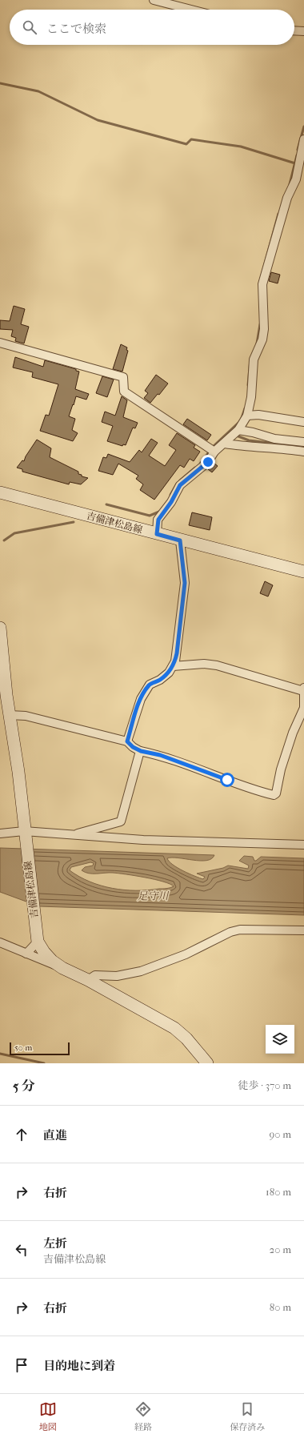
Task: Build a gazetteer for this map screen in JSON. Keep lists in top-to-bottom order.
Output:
{
  "streets": {
    "main road": ["吉備津松島線"]
  },
  "water": ["足守川"],
  "scale_bar": "50 m",
  "page": {
    "search": "ここで検索",
    "scale": "50 m",
    "heading": ["5 分", "徒歩 · 370 m"],
    "list": [
      ["直進", "90 m"],
      ["右折", "180 m"],
      ["左折", "吉備津松島線", "20 m"],
      ["右折", "80 m"],
      "目的地に到着"
    ],
    "nav": ["地図", "経路", "保存済み"]
  }
}
